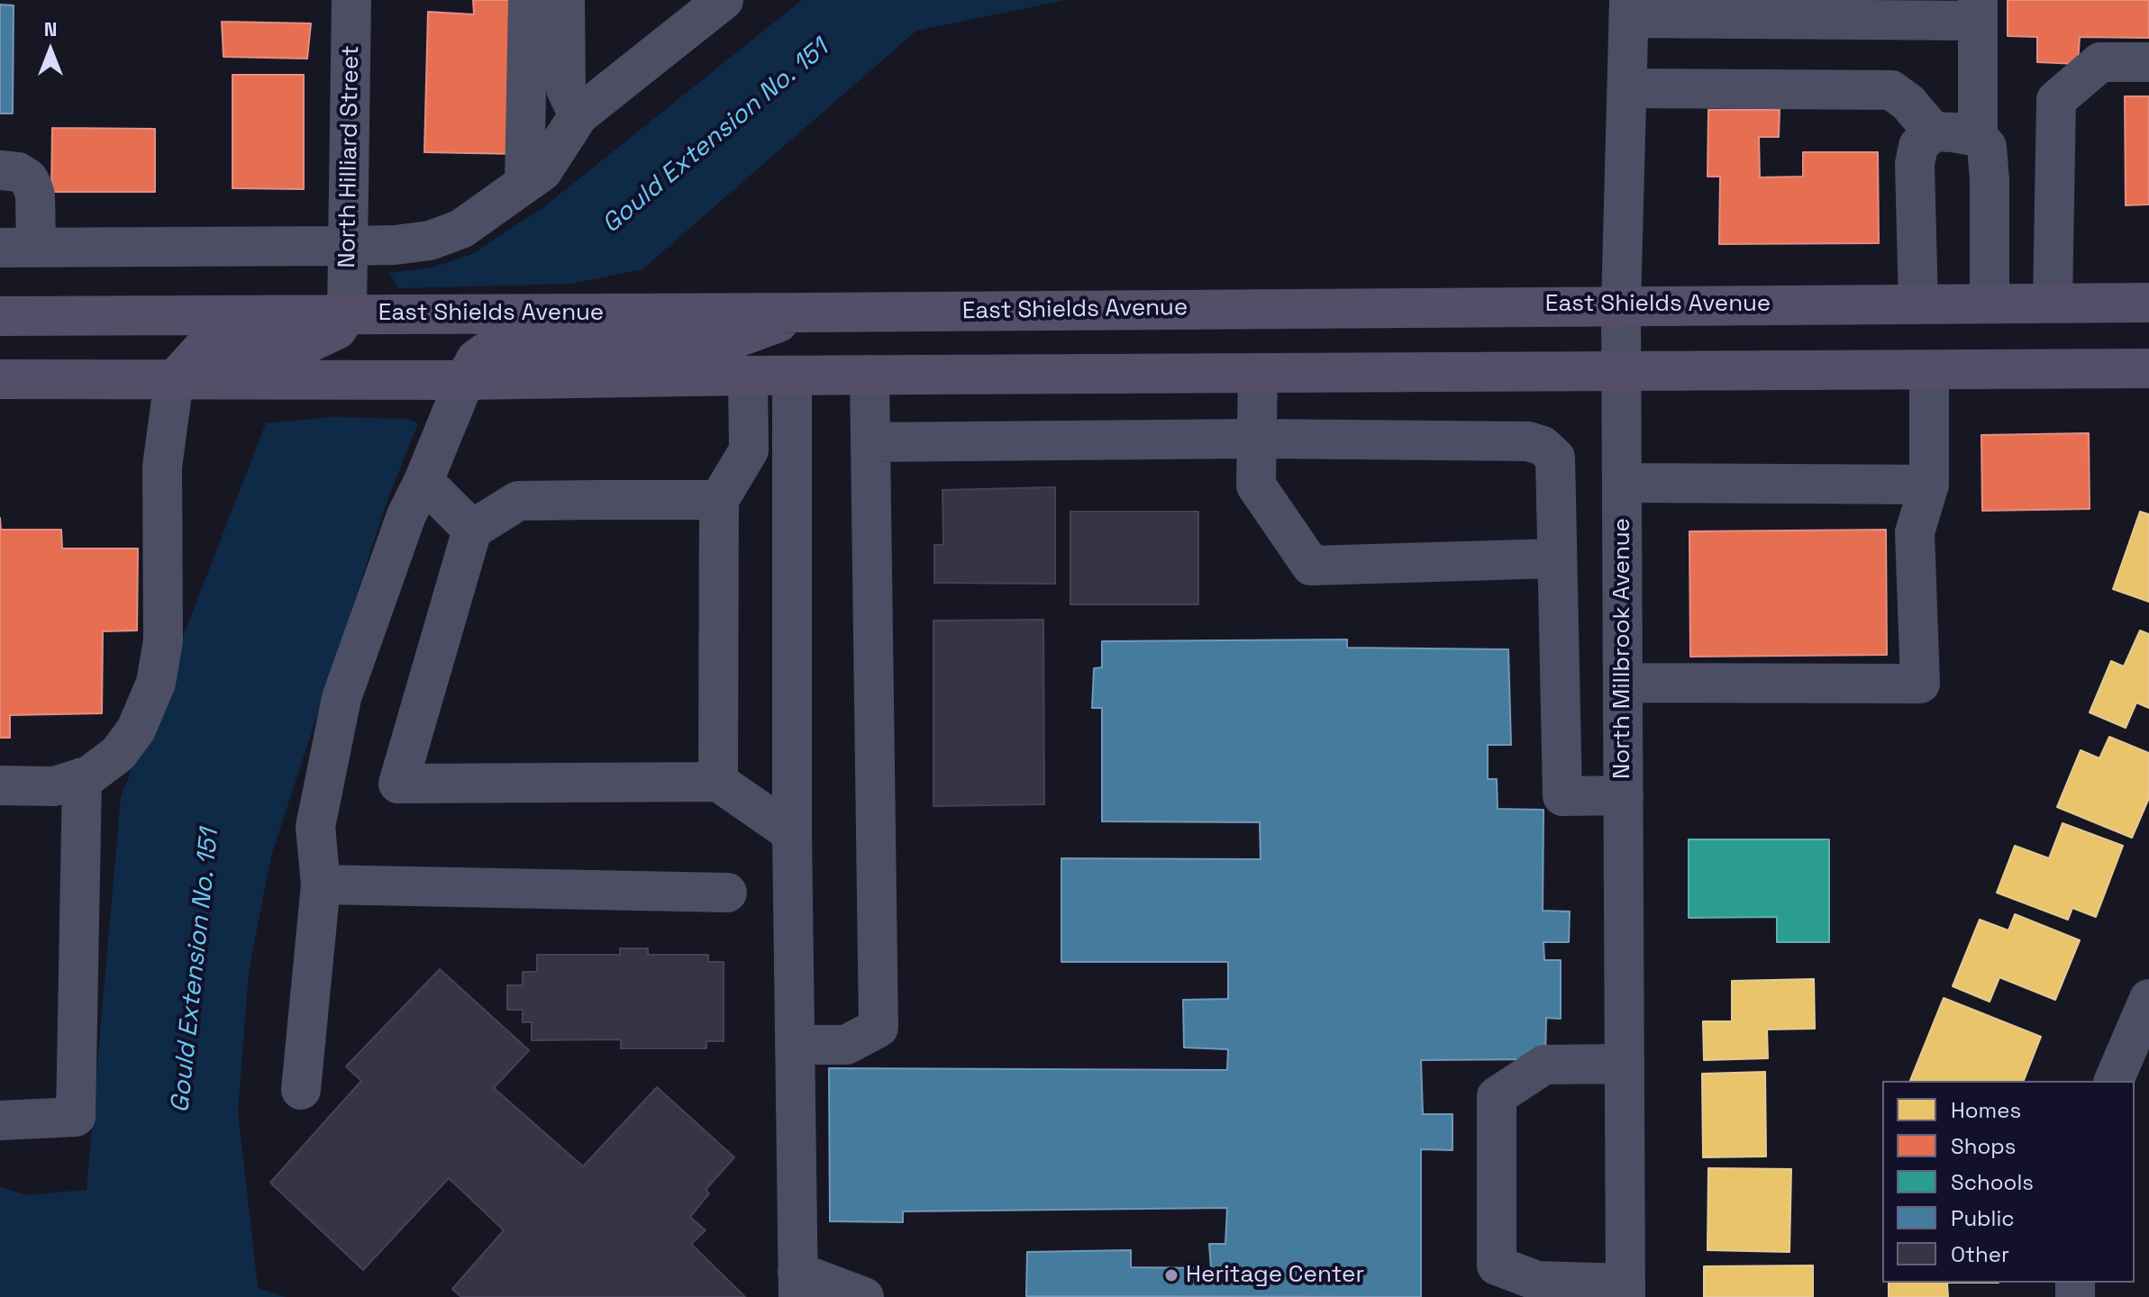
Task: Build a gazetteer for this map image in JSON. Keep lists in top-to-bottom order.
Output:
{
  "streets": {
    "main road": ["East Shields Avenue"],
    "street": ["North Hilliard Street", "North Millbrook Avenue"]
  },
  "crossings": [
    ["North Hilliard Street", "East Shields Avenue"],
    ["East Shields Avenue", "North Millbrook Avenue"]
  ],
  "water": ["Gould Extension No. 151"],
  "places": ["Heritage Center"],
  "legend": [
    "Homes",
    "Shops",
    "Schools",
    "Public",
    "Other"
  ],
  "north": "top"
}
